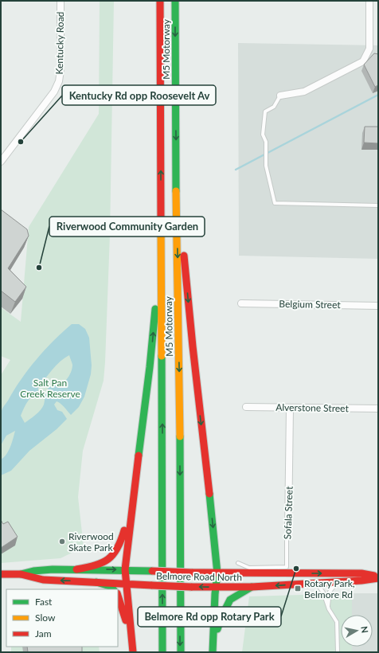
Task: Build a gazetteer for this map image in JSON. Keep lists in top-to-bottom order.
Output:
{
  "streets": {
    "main road": ["M5 Motorway", "Belmore Road North"],
    "street": [
      "Kentucky Road",
      "Belgium Street",
      "Alverstone Street",
      "Sofala Street"
    ]
  },
  "crossings": [
    ["Alverstone Street", "Sofala Street"]
  ],
  "parks": ["Salt Pan Creek Reserve"],
  "places": {
    "other": [
      "Kentucky Rd opp Roosevelt Av",
      "Riverwood Community Garden",
      "Riverwood Skate Park",
      "Belmore Rd opp Rotary Park"
    ],
    "transit": ["Rotary Park, Belmore Rd"]
  },
  "legend": ["Fast", "Slow", "Jam"],
  "north": "right"
}
